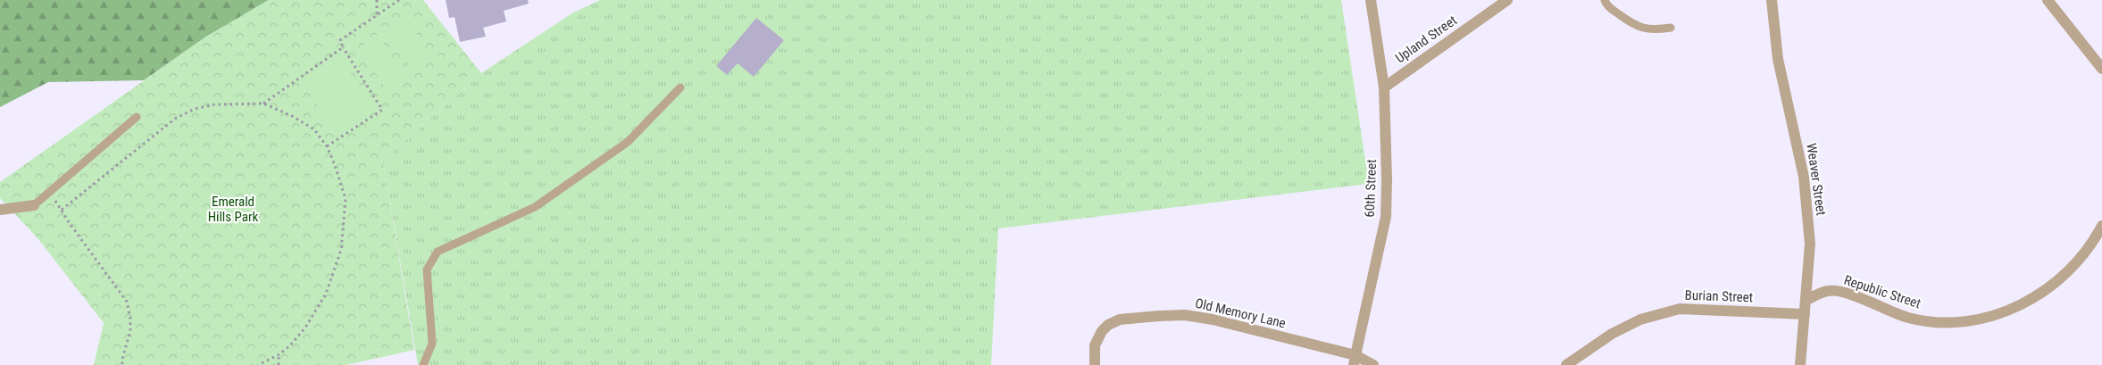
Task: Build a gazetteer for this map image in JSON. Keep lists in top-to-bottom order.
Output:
{
  "streets": {
    "street": [
      "Upland Street",
      "Weaver Street",
      "60th Street",
      "Republic Street",
      "Burian Street",
      "Old Memory Lane"
    ]
  },
  "crossings": [
    ["Upland Street", "60th Street"],
    ["Weaver Street", "Republic Street"],
    ["Weaver Street", "Burian Street"],
    ["60th Street", "Old Memory Lane"]
  ],
  "parks": ["Emerald Hills Park"]
}
